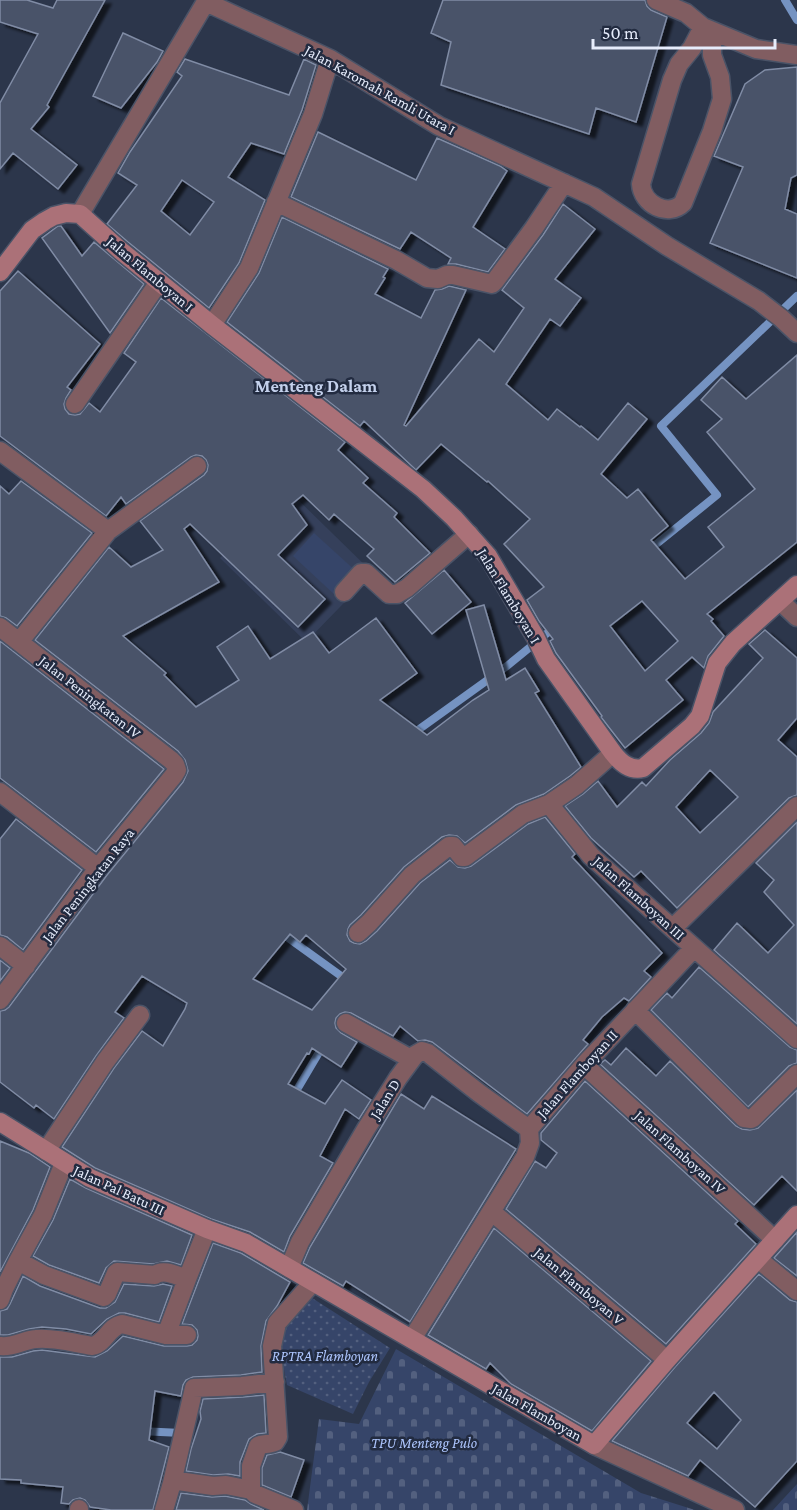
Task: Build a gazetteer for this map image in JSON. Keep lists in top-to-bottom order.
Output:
{
  "streets": {
    "street": [
      "Jalan Karomah Ramli Utara I",
      "Jalan Flamboyan I",
      "Jalan Peningkatan IV",
      "Jalan Peningkatan Raya",
      "Jalan Flamboyan III",
      "Jalan Flamboyan II",
      "Jalan D",
      "Jalan Flamboyan IV",
      "Jalan Pal Batu III",
      "Jalan Flamboyan V",
      "Jalan Flamboyan"
    ]
  },
  "crossings": [
    ["Jalan Karomah Ramli Utara I", "Jalan Flamboyan I"],
    ["Jalan Peningkatan IV", "Jalan Peningkatan Raya"],
    ["Jalan Flamboyan III", "Jalan Flamboyan II"],
    ["Jalan Flamboyan II", "Jalan Flamboyan IV"],
    ["Jalan Flamboyan II", "Jalan Flamboyan V"],
    ["Jalan Flamboyan II", "Jalan Flamboyan"],
    ["Jalan D", "Jalan Flamboyan"],
    ["Jalan Flamboyan IV", "Jalan Flamboyan"],
    ["Jalan Pal Batu III", "Jalan Flamboyan"],
    ["Jalan Flamboyan V", "Jalan Flamboyan"]
  ],
  "districts": ["Menteng Dalam"],
  "parks": ["RPTRA Flamboyan", "TPU Menteng Pulo"],
  "scale_bar": "50 m"
}
